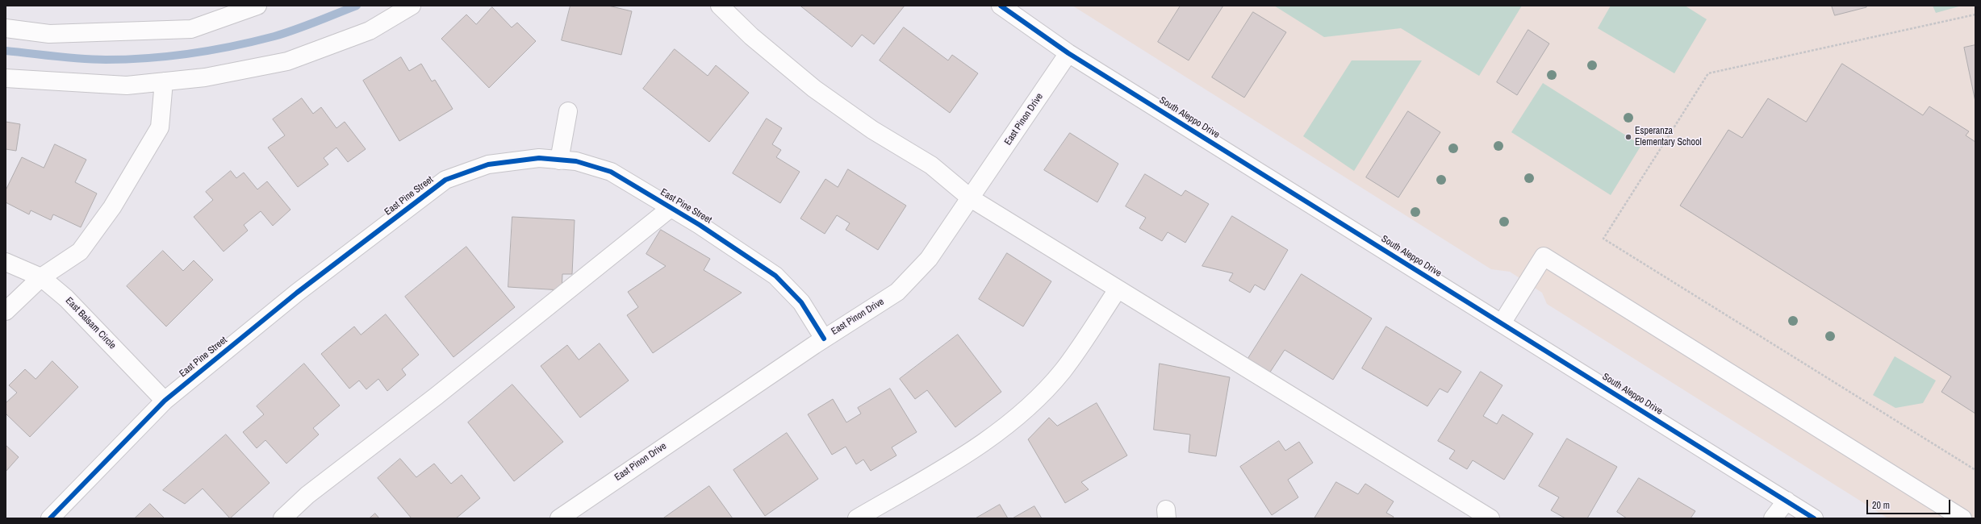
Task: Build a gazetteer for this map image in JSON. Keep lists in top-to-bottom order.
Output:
{
  "streets": {
    "street": [
      "South Aleppo Drive",
      "East Pinon Drive",
      "East Pine Street",
      "East Balsam Circle"
    ]
  },
  "crossings": [
    ["South Aleppo Drive", "East Pinon Drive"],
    ["East Pinon Drive", "East Pine Street"],
    ["East Pine Street", "East Balsam Circle"]
  ],
  "places": ["Esperanza Elementary School"],
  "scale_bar": "20 m"
}
